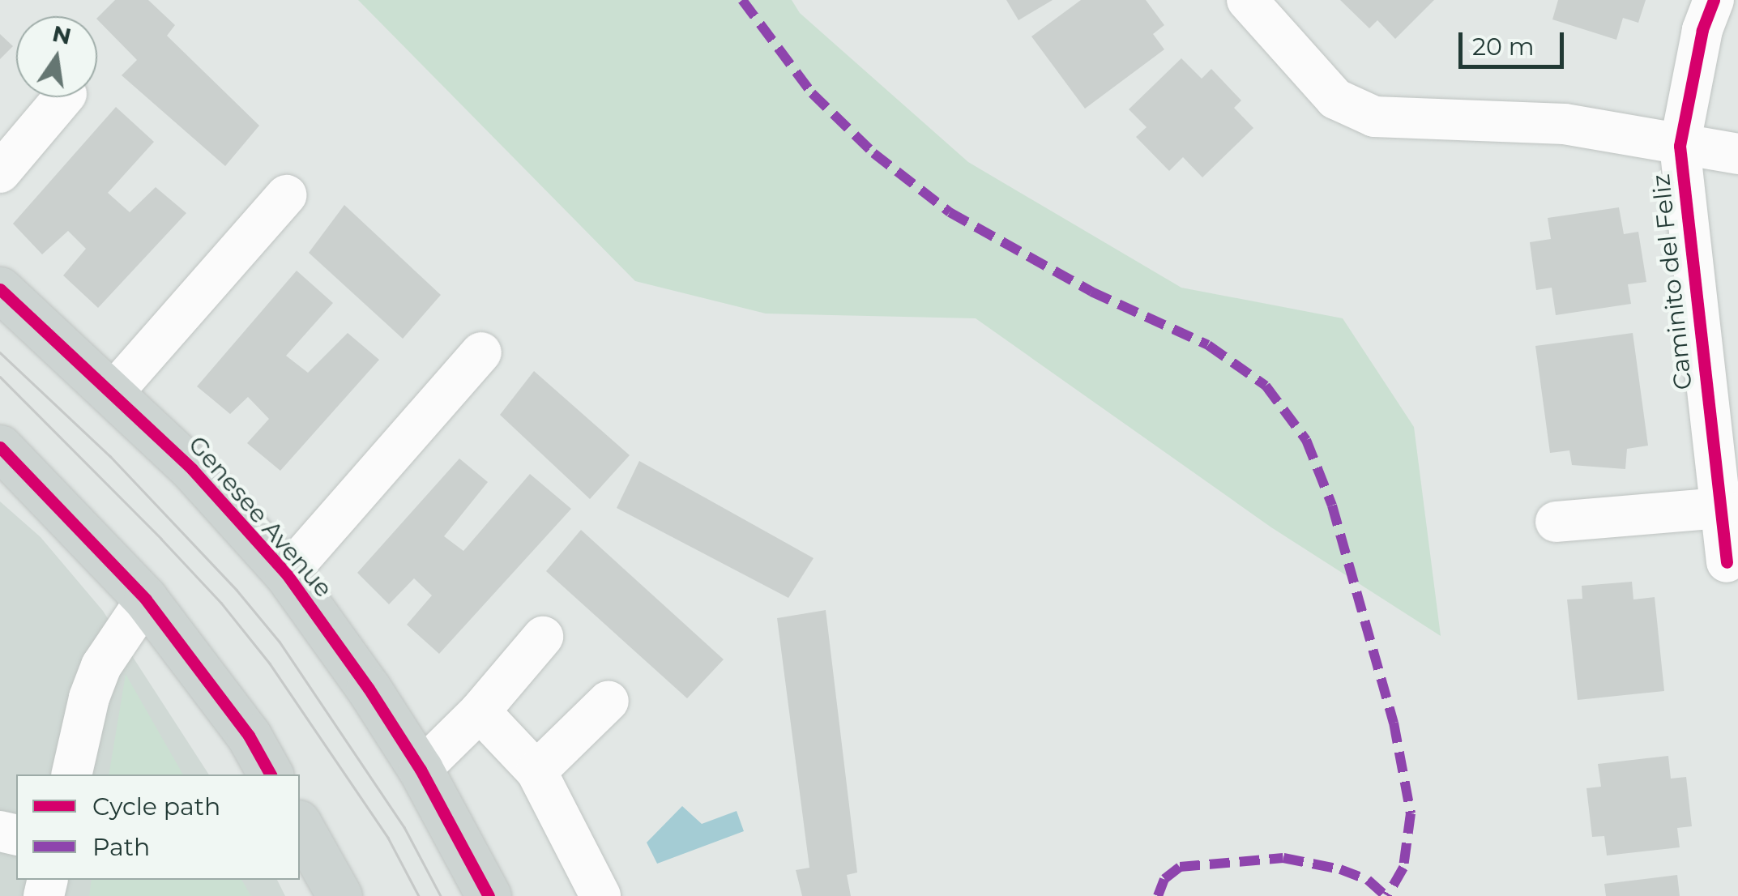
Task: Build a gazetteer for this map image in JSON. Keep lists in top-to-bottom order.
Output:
{
  "streets": {
    "main road": ["Genesee Avenue"],
    "street": ["Caminito del Feliz"]
  },
  "legend": ["Cycle path", "Path"],
  "scale_bar": "20 m",
  "north": "top"
}
